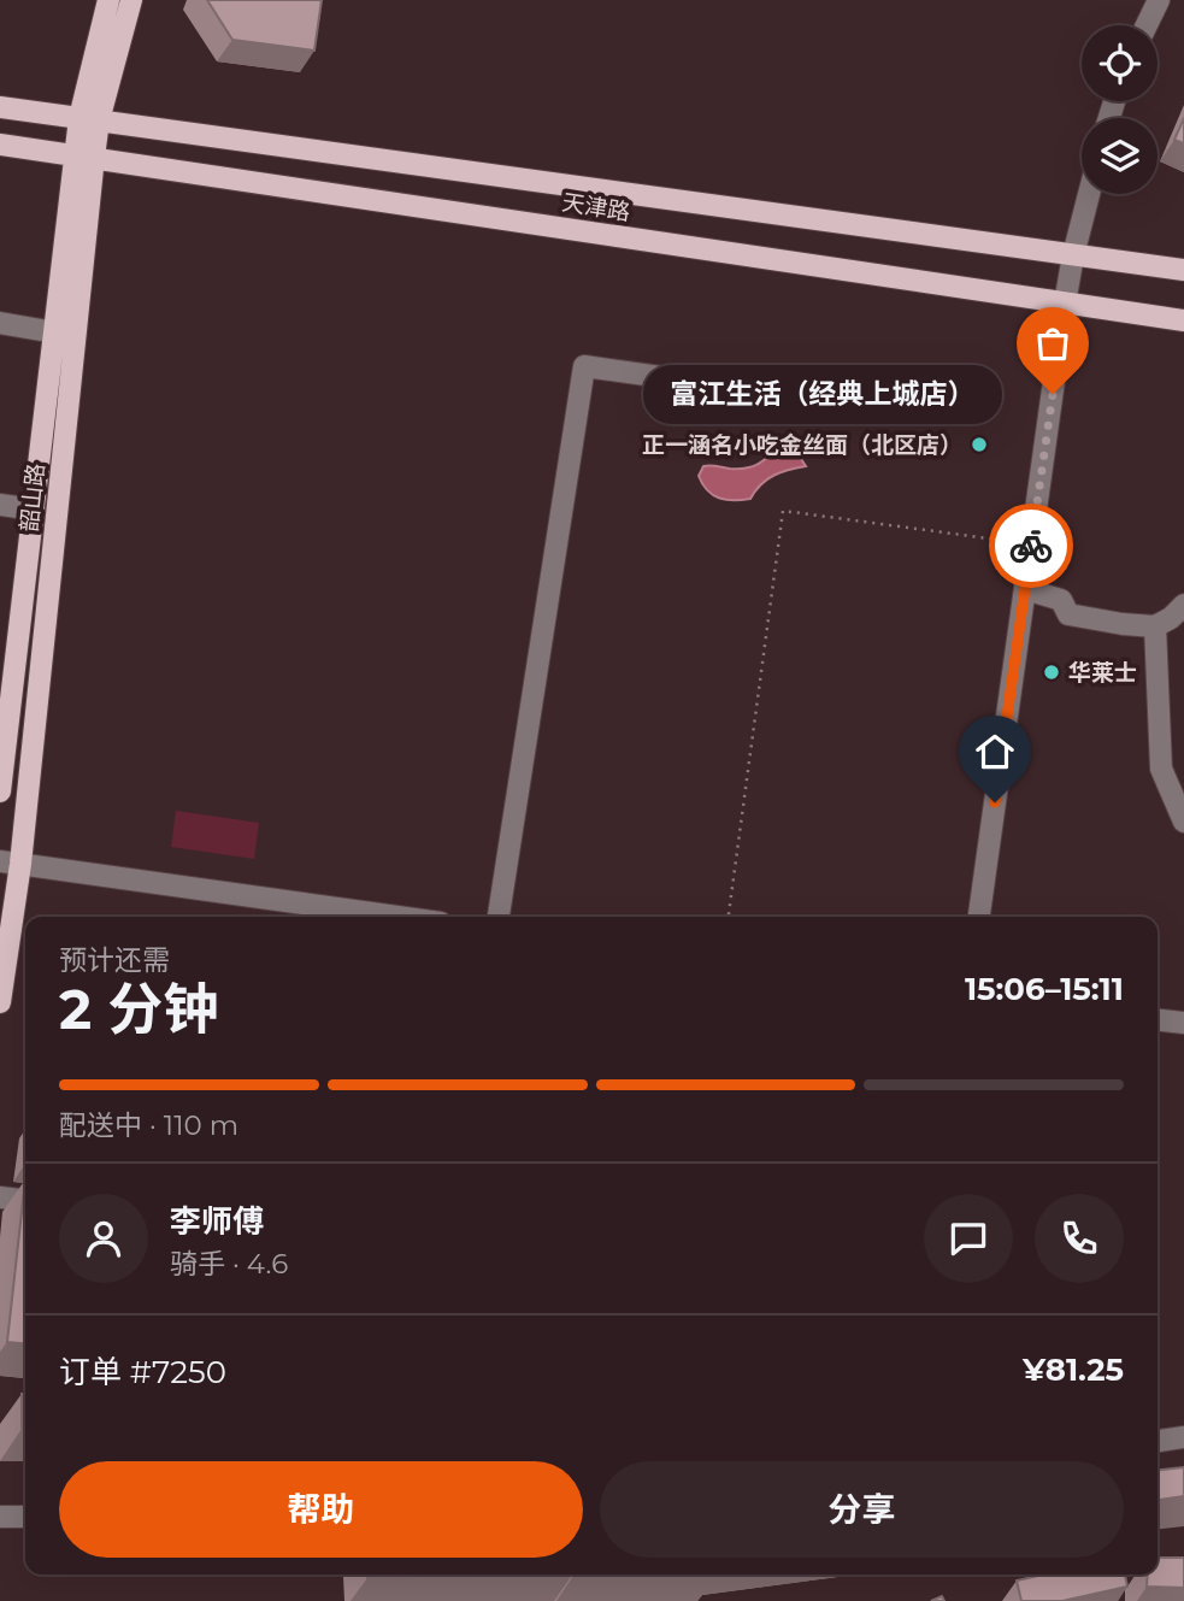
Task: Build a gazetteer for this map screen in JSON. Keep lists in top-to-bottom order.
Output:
{
  "streets": {
    "main road": ["天津路", "韶山路"]
  },
  "crossings": [
    ["天津路", "韶山路"]
  ],
  "places": ["富江生活（经典上城店）", "正一涵名小吃金丝面（北区店）", "华莱士"],
  "page": {
    "bubble": "富江生活（经典上城店）",
    "heading": ["2 分钟", "预计还需", "15:06–15:11"],
    "panel": [
      "李师傅",
      "骑手 · 4.6",
      "订单 #7250",
      "¥81.25"
    ],
    "bar": "配送中 · 110 m",
    "buttons": ["帮助", "分享"]
  }
}
